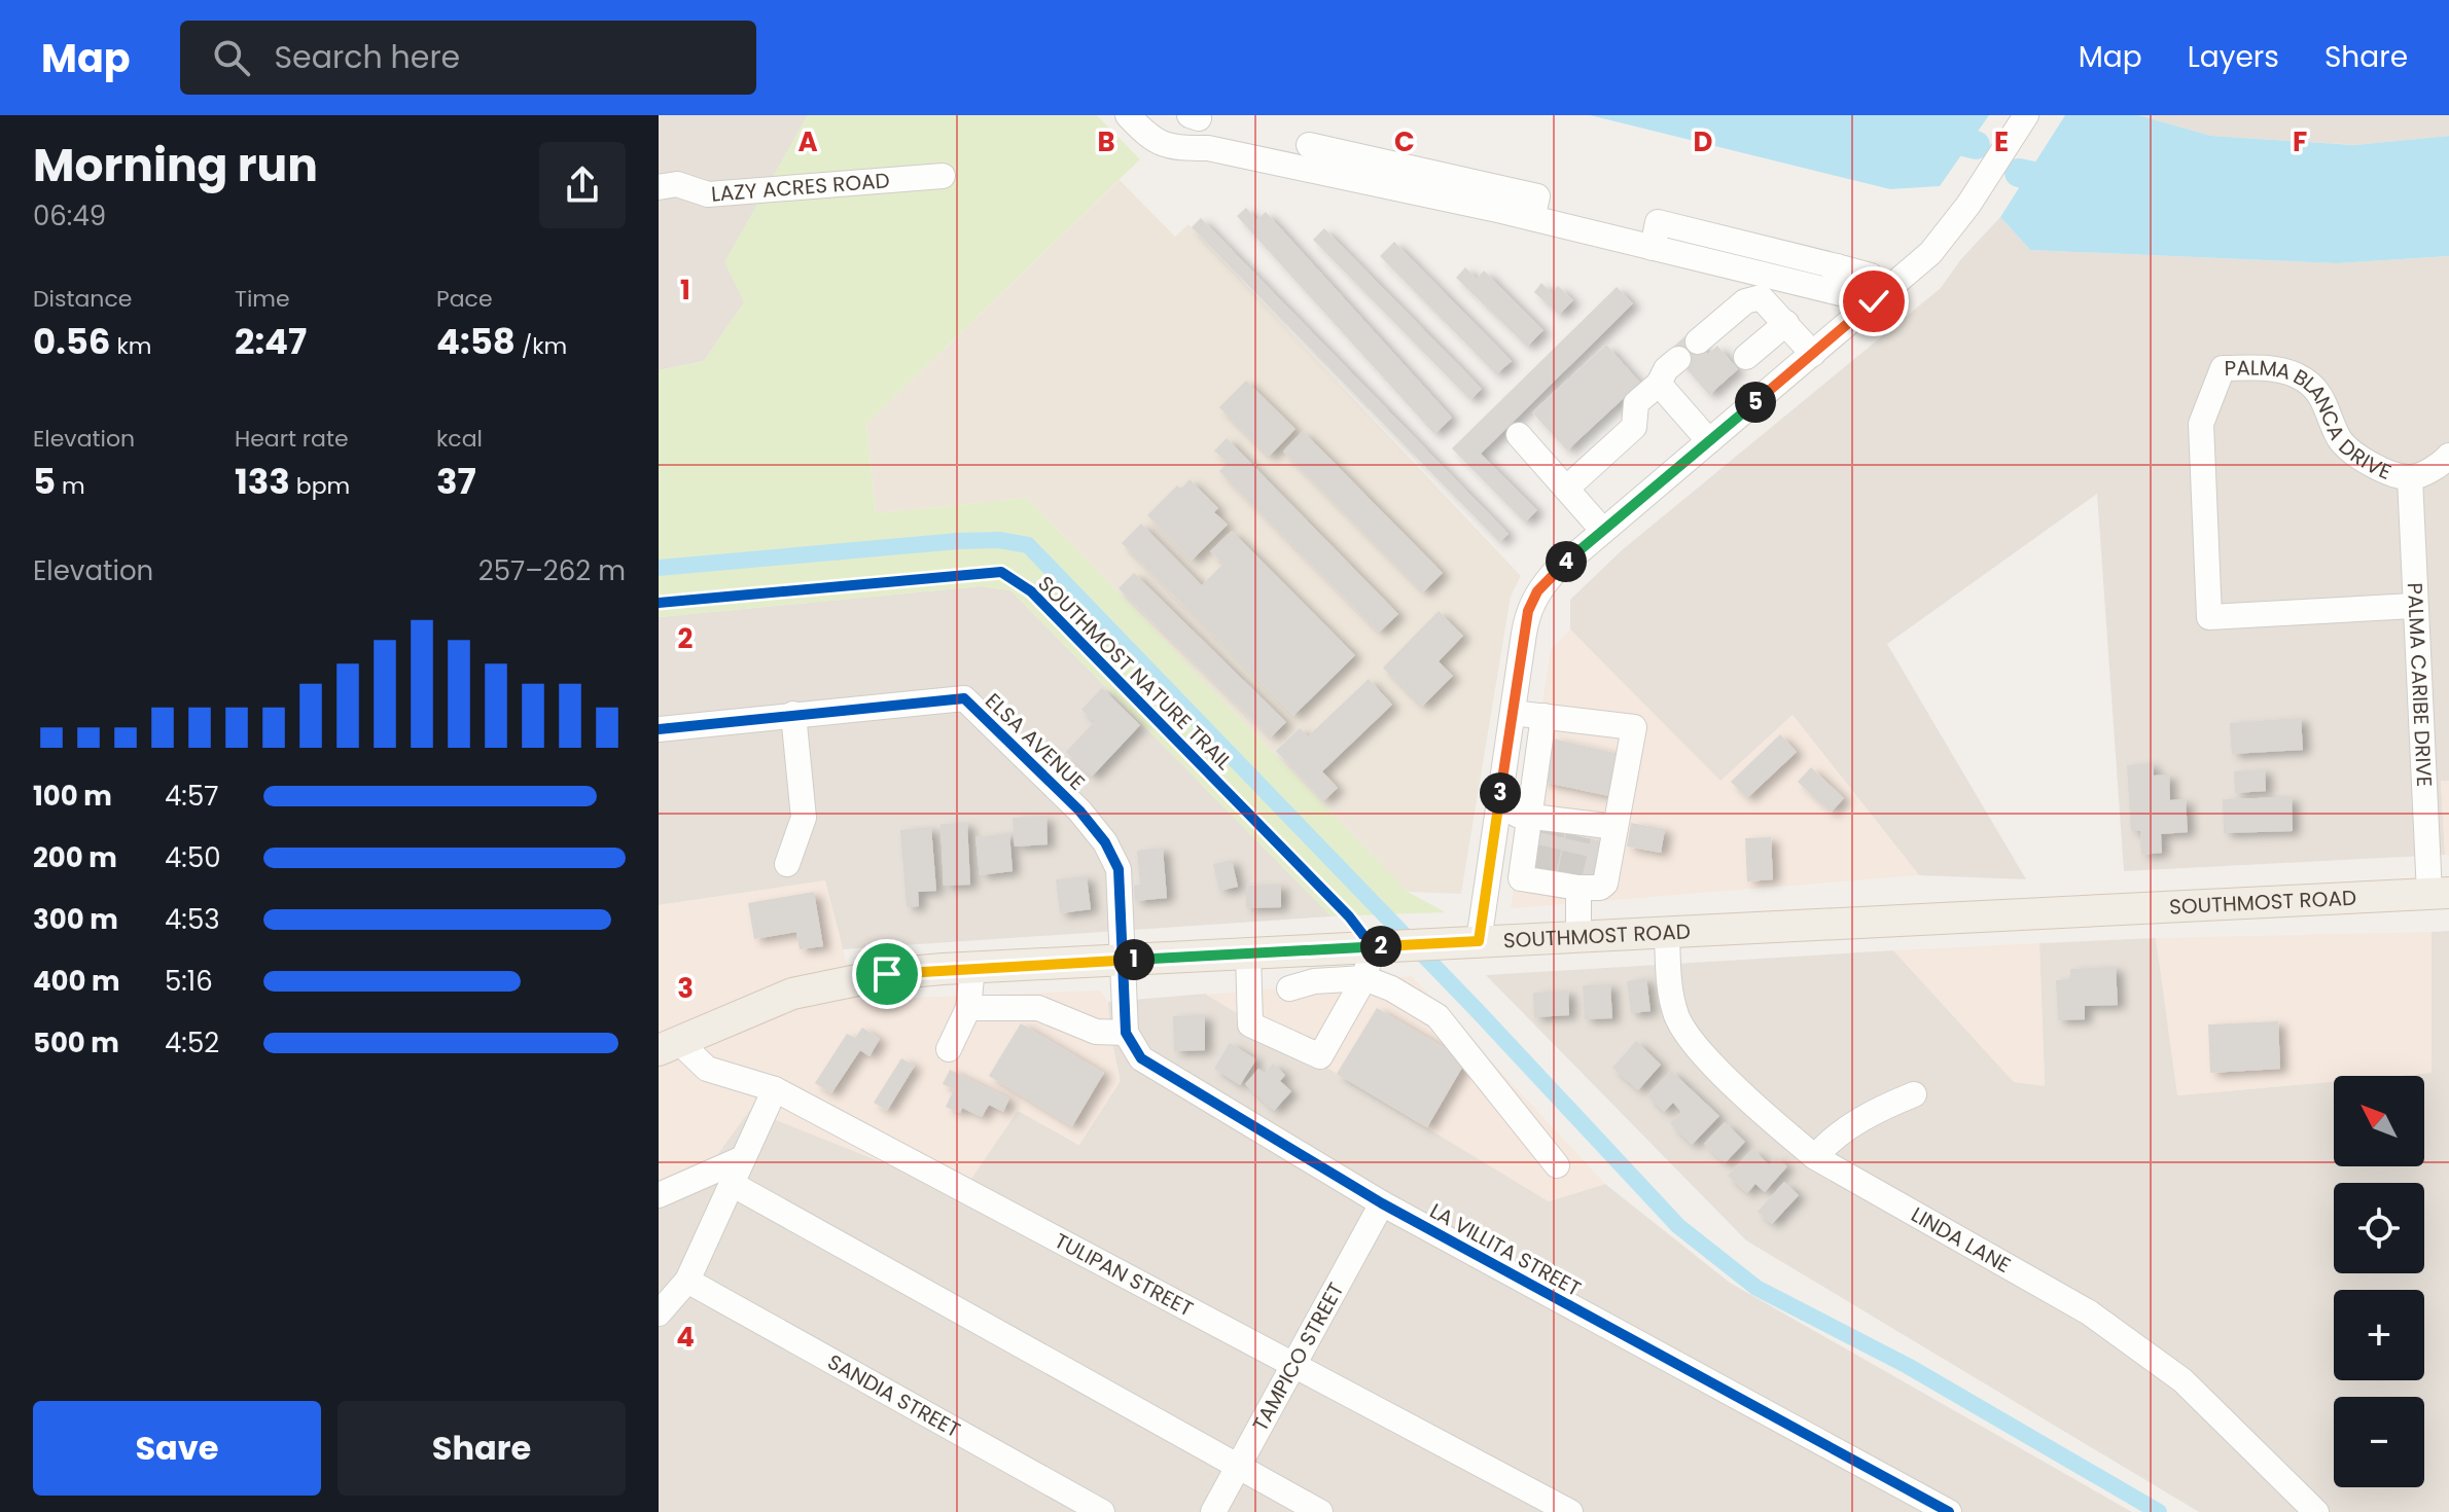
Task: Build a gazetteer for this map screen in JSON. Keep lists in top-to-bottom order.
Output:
{
  "streets": {
    "main road": ["SOUTHMOST ROAD"],
    "street": [
      "LAZY ACRES ROAD",
      "PALMA BLANCA DRIVE",
      "PALMA CARIBE DRIVE",
      "ELSA AVENUE",
      "LINDA LANE",
      "LA VILLITA STREET",
      "TULIPAN STREET",
      "TAMPICO STREET",
      "SANDIA STREET"
    ],
    "cycle path": ["SOUTHMOST NATURE TRAIL"]
  },
  "crossings": [
    ["PALMA BLANCA DRIVE", "PALMA CARIBE DRIVE"],
    ["PALMA CARIBE DRIVE", "SOUTHMOST ROAD"],
    ["ELSA AVENUE", "SOUTHMOST ROAD"],
    ["SOUTHMOST ROAD", "LINDA LANE"],
    ["SOUTHMOST ROAD", "TULIPAN STREET"],
    ["LA VILLITA STREET", "TAMPICO STREET"],
    ["TULIPAN STREET", "TAMPICO STREET"]
  ],
  "north": "top left",
  "page": {
    "header": "Map",
    "search": "Search here",
    "nav": ["Map", "Layers", "Share"],
    "heading": ["Morning run", "06:49"],
    "stats": [
      ["Distance", "0.56 km"],
      ["Time", "2:47"],
      ["Pace", "4:58 /km"],
      ["Elevation", "5 m"],
      ["Heart rate", "133 bpm"],
      ["kcal", "37"]
    ],
    "pins": [
      "5",
      "4",
      "3",
      "2",
      "1"
    ],
    "chart": ["Elevation", "257–262 m"],
    "list": [
      {
        "name": "100 m",
        "note": "4:57"
      },
      {
        "name": "200 m",
        "note": "4:50"
      },
      {
        "name": "300 m",
        "note": "4:53"
      },
      {
        "name": "400 m",
        "note": "5:16"
      },
      {
        "name": "500 m",
        "note": "4:52"
      }
    ],
    "map_buttons": ["+", "−"],
    "buttons": ["Save", "Share"]
  },
  "grid": {
    "columns": [
      "A",
      "B",
      "C",
      "D",
      "E",
      "F"
    ],
    "rows": [
      "1",
      "2",
      "3",
      "4"
    ]
  }
}
